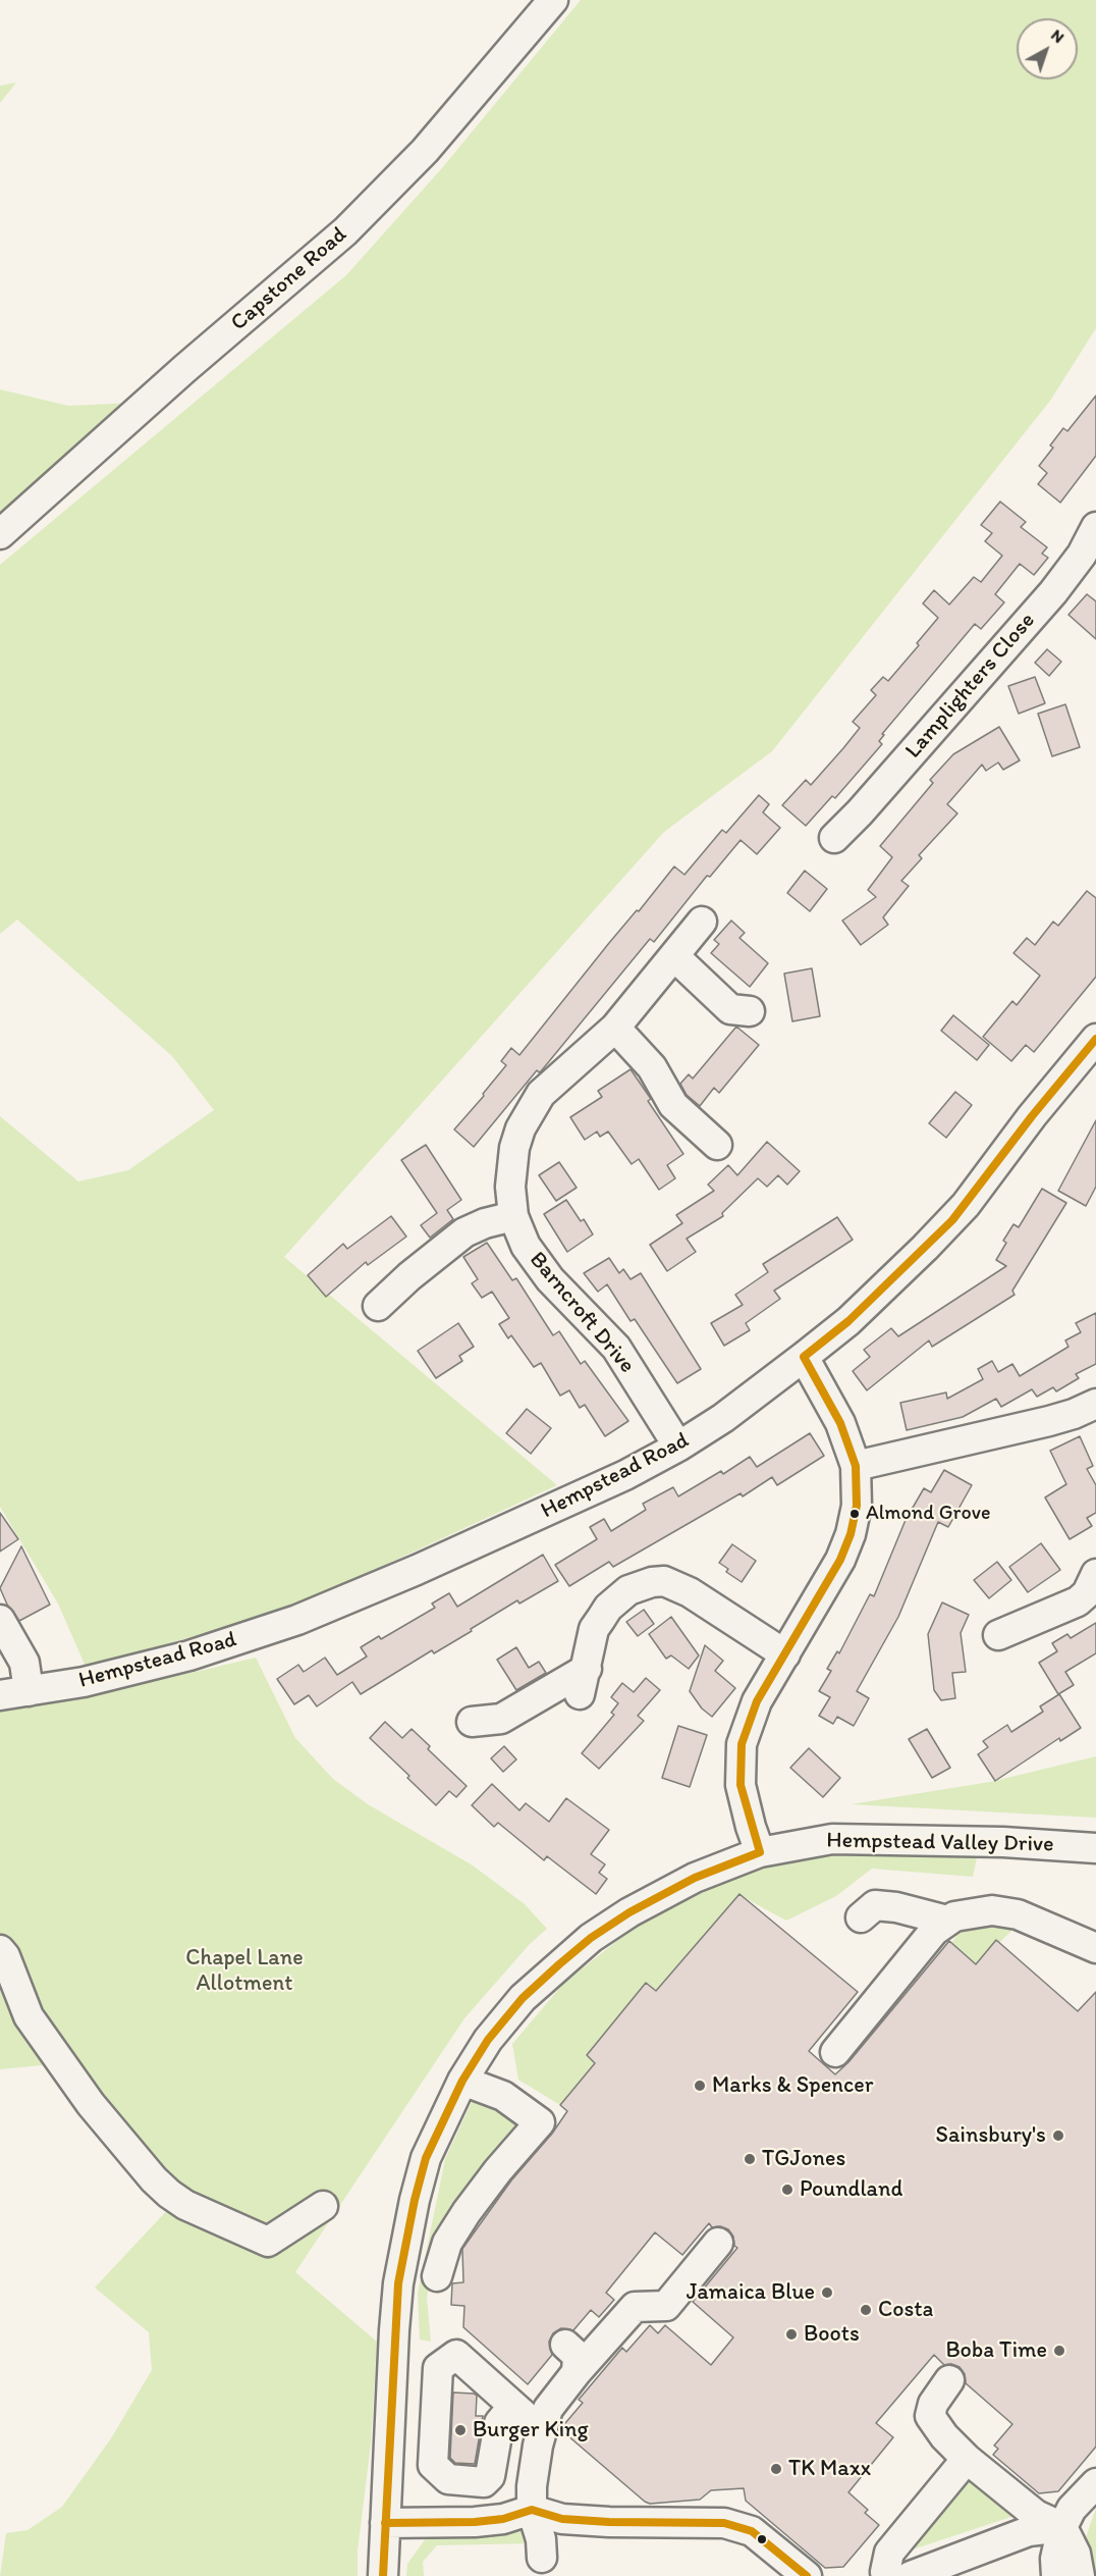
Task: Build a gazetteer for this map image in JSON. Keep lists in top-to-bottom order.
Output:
{
  "streets": {
    "street": [
      "Capstone Road",
      "Lamplighters Close",
      "Barncroft Drive",
      "Hempstead Road",
      "Hempstead Valley Drive"
    ]
  },
  "crossings": [
    ["Barncroft Drive", "Hempstead Road"]
  ],
  "parks": ["Chapel Lane Allotment"],
  "places": [
    "Almond Grove",
    "Marks & Spencer",
    "Sainsbury's",
    "TGJones",
    "Poundland",
    "Jamaica Blue",
    "Costa",
    "Boots",
    "Boba Time",
    "Burger King",
    "TK Maxx"
  ],
  "north": "top right"
}
